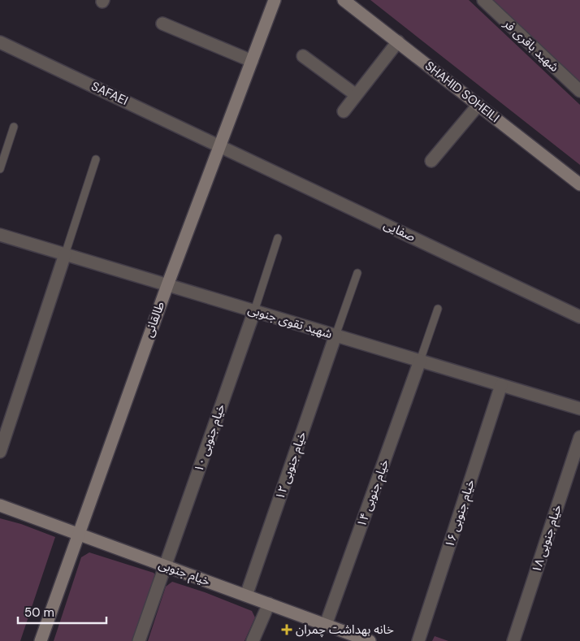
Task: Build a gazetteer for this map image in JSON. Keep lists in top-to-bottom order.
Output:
{
  "streets": {
    "street": [
      "شهید باقری فر",
      "SHAHID SOHEILI",
      "SAFAEI",
      "صفایی",
      "طالقانی",
      "شهید تقوی جنوبی",
      "خیام جنوبی ۱۰",
      "خیام جنوبی ۱۲",
      "خیام جنوبی ۱۴",
      "خیام جنوبی ۱۶",
      "خیام جنوبی ۱۸",
      "خیام جنوبی"
    ]
  },
  "crossings": [
    ["SAFAEI", "صفایی"],
    ["SAFAEI", "طالقانی"],
    ["صفایی", "طالقانی"],
    ["طالقانی", "شهید تقوی جنوبی"],
    ["طالقانی", "خیام جنوبی"],
    ["شهید تقوی جنوبی", "خیام جنوبی ۱۰"],
    ["شهید تقوی جنوبی", "خیام جنوبی ۱۲"],
    ["شهید تقوی جنوبی", "خیام جنوبی ۱۴"],
    ["شهید تقوی جنوبی", "خیام جنوبی ۱۶"],
    ["خیام جنوبی ۱۰", "خیام جنوبی"],
    ["خیام جنوبی ۱۲", "خیام جنوبی"],
    ["خیام جنوبی ۱۴", "خیام جنوبی"]
  ],
  "places": {
    "health": ["خانه بهداشت چمران"]
  },
  "scale_bar": "50 m"
}
